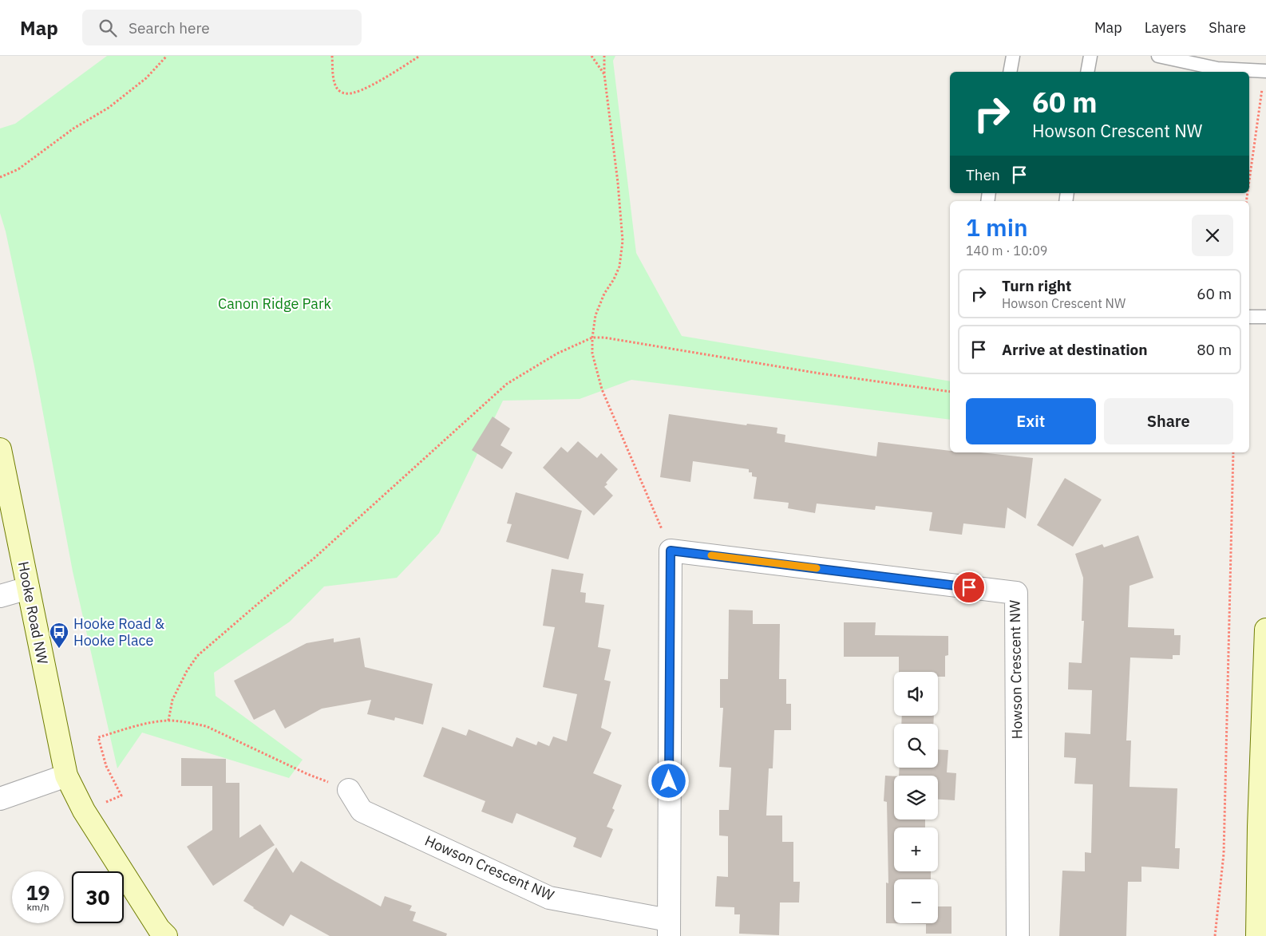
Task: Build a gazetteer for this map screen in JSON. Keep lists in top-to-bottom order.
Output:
{
  "streets": {
    "street": ["Hooke Road NW", "Howson Crescent NW"]
  },
  "parks": ["Canon Ridge Park"],
  "places": {
    "bus stop": ["Hooke Road & Hooke Place"]
  },
  "page": {
    "header": "Map",
    "search": "Search here",
    "nav": ["Map", "Layers", "Share"],
    "turn": ["60 m", "Howson Crescent NW"],
    "then": "Then",
    "heading": ["1 min", "140 m · 10:09"],
    "list": [
      {
        "name": "Turn right",
        "note": "Howson Crescent NW",
        "value": "60 m"
      },
      {
        "name": "Arrive at destination",
        "value": "80 m"
      }
    ],
    "buttons": ["Exit", "Share"],
    "map_buttons": ["+", "−"],
    "speed": "19 km/h",
    "limit": "30"
  }
}
